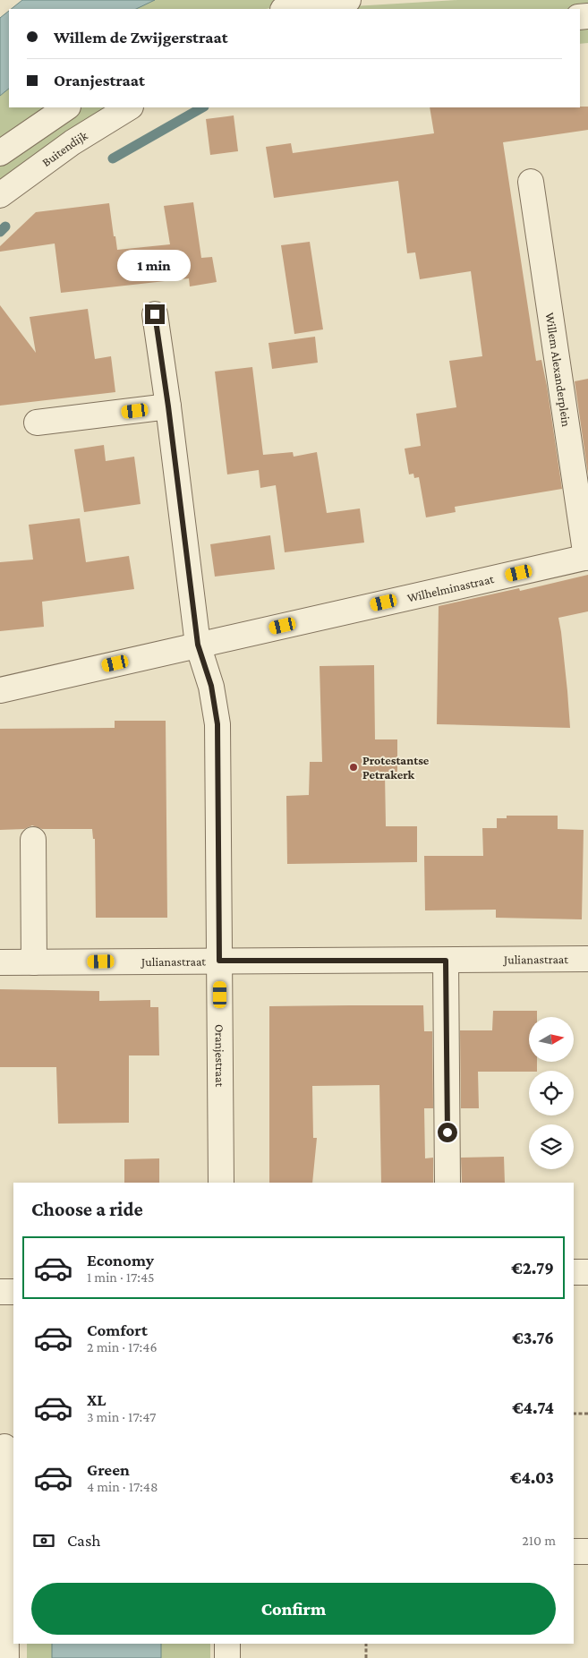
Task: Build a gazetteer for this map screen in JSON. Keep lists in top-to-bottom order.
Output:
{
  "streets": {
    "street": [
      "Buitendijk",
      "Willem Alexanderplein",
      "Wilhelminastraat",
      "Julianastraat",
      "Oranjestraat"
    ]
  },
  "crossings": [
    ["Willem Alexanderplein", "Wilhelminastraat"],
    ["Wilhelminastraat", "Oranjestraat"],
    ["Julianastraat", "Oranjestraat"]
  ],
  "places": ["Protestantse Petrakerk"],
  "north": "right",
  "page": {
    "banner": ["Willem de Zwijgerstraat", "Oranjestraat"],
    "bubble": "1 min",
    "heading": "Choose a ride",
    "list": [
      {
        "name": "Economy",
        "note": "1 min · 17:45",
        "value": "€2.79"
      },
      {
        "name": "Comfort",
        "note": "2 min · 17:46",
        "value": "€3.76"
      },
      {
        "name": "XL",
        "note": "3 min · 17:47",
        "value": "€4.74"
      },
      {
        "name": "Green",
        "note": "4 min · 17:48",
        "value": "€4.03"
      }
    ],
    "pay": ["Cash", "210 m"],
    "buttons": "Confirm"
  }
}
